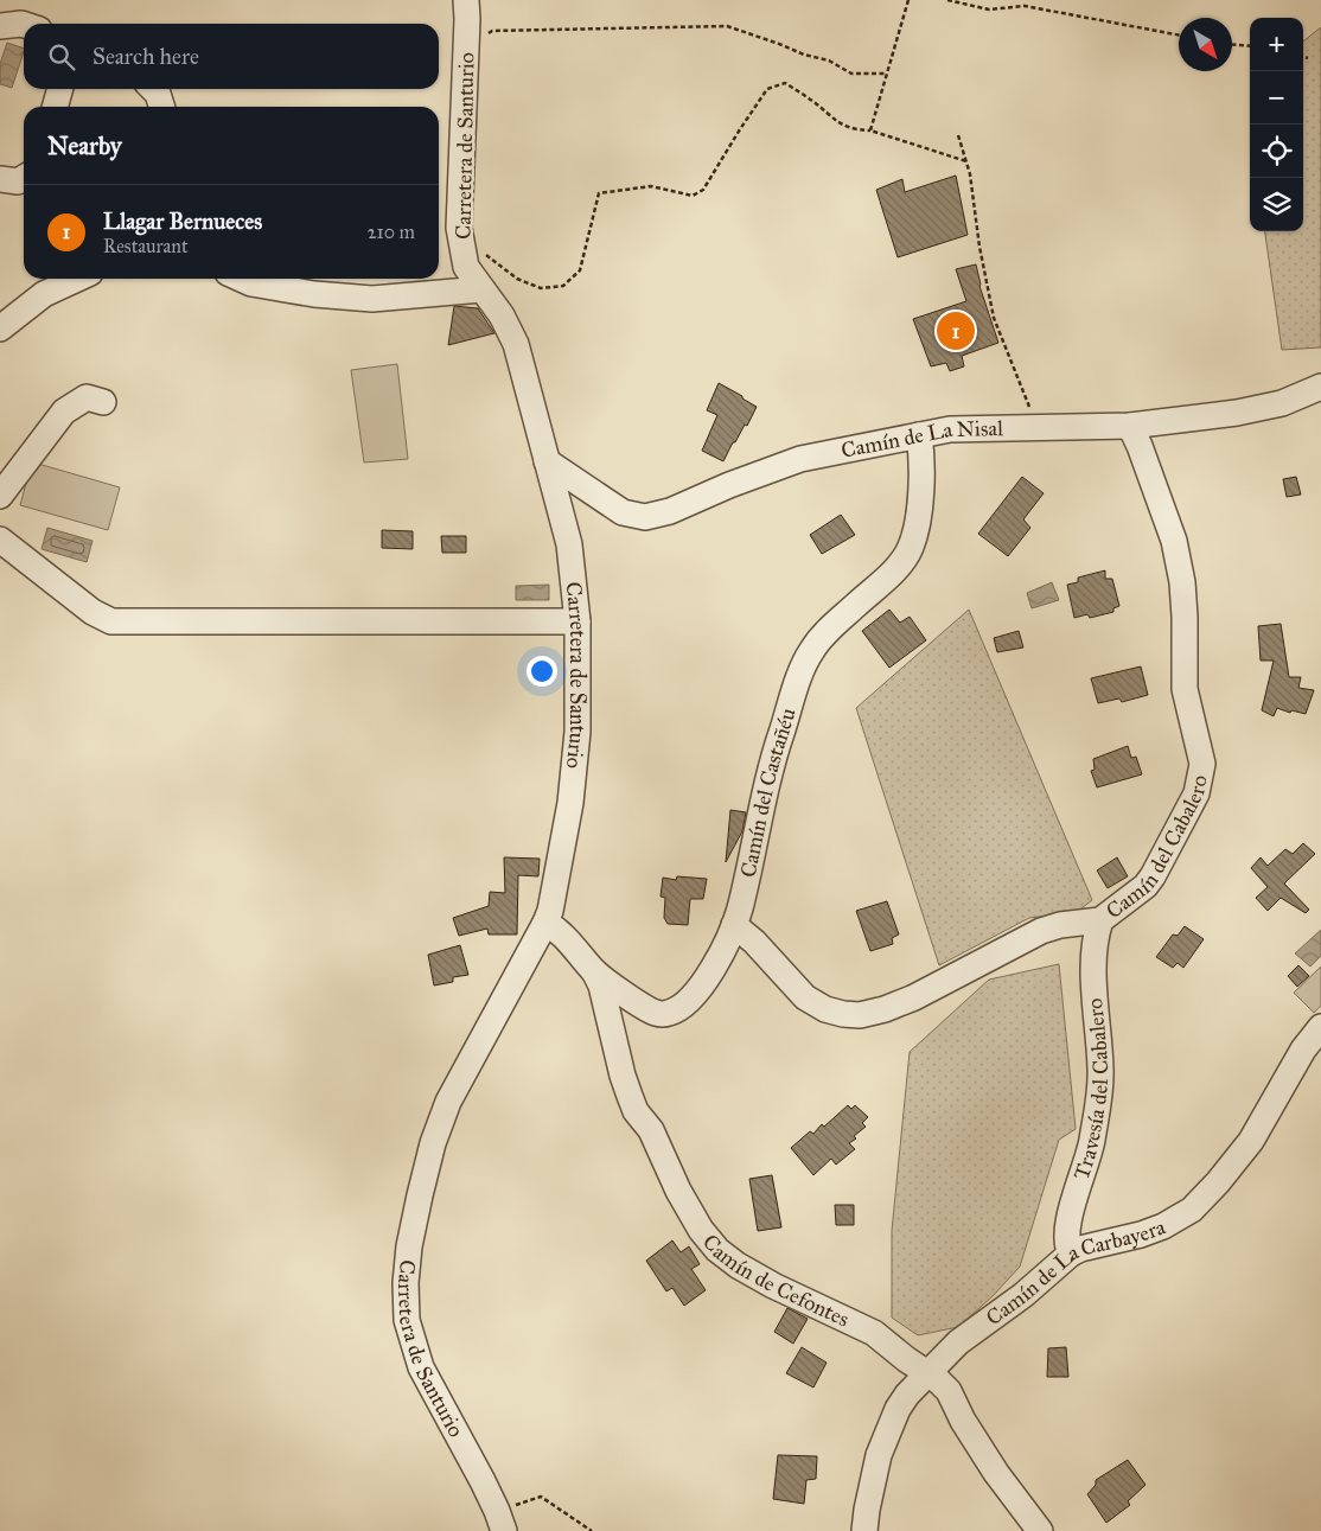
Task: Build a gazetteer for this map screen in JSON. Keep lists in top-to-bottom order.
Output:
{
  "streets": {
    "street": [
      "Carretera de Santurio",
      "Camín de La Nisal",
      "Camín del Castañéu",
      "Camín del Cabalero",
      "Travesía del Cabalero",
      "Camín de La Carbayera",
      "Camín de Cefontes"
    ]
  },
  "crossings": [
    ["Carretera de Santurio", "Camín de La Nisal"],
    ["Carretera de Santurio", "Camín del Castañéu"],
    ["Camín de La Nisal", "Camín del Castañéu"],
    ["Camín de La Nisal", "Camín del Cabalero"],
    ["Camín del Castañéu", "Camín del Cabalero"],
    ["Camín del Castañéu", "Camín de Cefontes"],
    ["Camín del Cabalero", "Travesía del Cabalero"],
    ["Travesía del Cabalero", "Camín de La Carbayera"],
    ["Camín de La Carbayera", "Camín de Cefontes"]
  ],
  "north": "bottom right",
  "page": {
    "map_buttons": ["+", "−"],
    "search": "Search here",
    "heading": "Nearby",
    "list": [
      {
        "mark": "1",
        "name": "Llagar Bernueces",
        "note": "Restaurant",
        "value": "210 m"
      }
    ],
    "pins": "1"
  }
}
